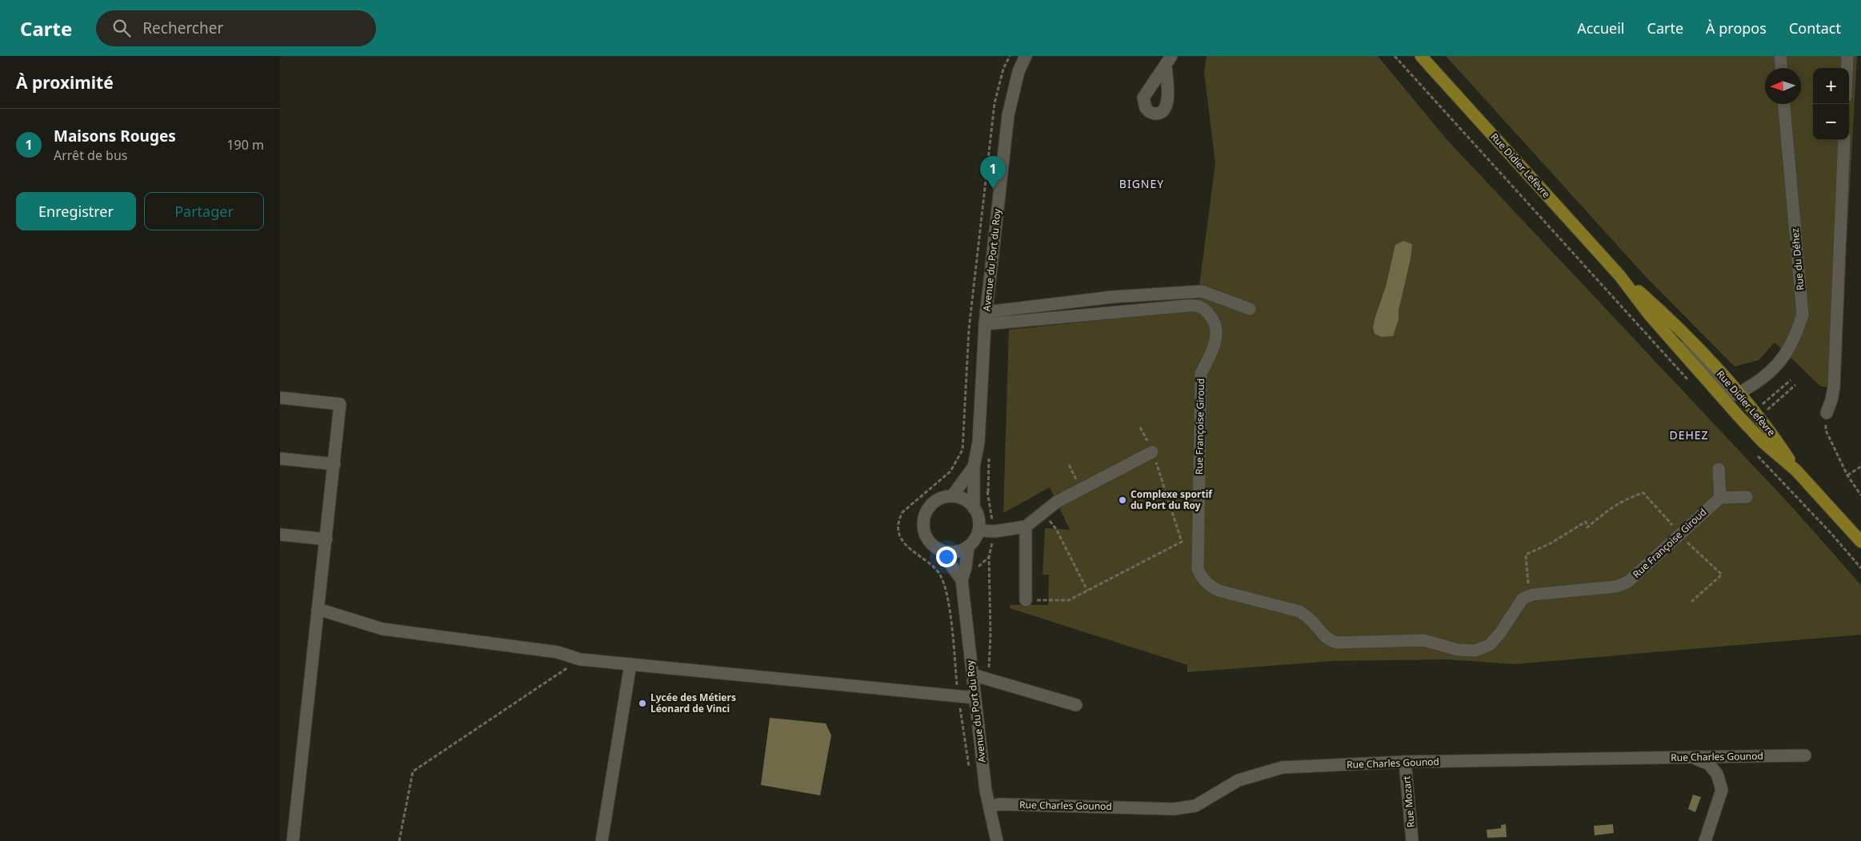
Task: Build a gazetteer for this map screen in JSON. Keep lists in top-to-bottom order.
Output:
{
  "streets": {
    "main road": ["Rue Didier Lefèvre"],
    "street": [
      "Rue du Déhez",
      "Avenue du Port du Roy",
      "Rue Françoise Giroud",
      "Rue Charles Gounod",
      "Rue Mozart"
    ]
  },
  "crossings": [
    ["Rue Didier Lefèvre", "Rue du Déhez"],
    ["Avenue du Port du Roy", "Rue Françoise Giroud"],
    ["Avenue du Port du Roy", "Rue Charles Gounod"],
    ["Rue Charles Gounod", "Rue Mozart"]
  ],
  "districts": ["BIGNEY", "DEHEZ"],
  "places": ["Complexe sportif du Port du Roy", "Lycée des Métiers Léonard de Vinci"],
  "north": "left",
  "page": {
    "header": "Carte",
    "search": "Rechercher",
    "nav": [
      "Accueil",
      "Carte",
      "À propos",
      "Contact"
    ],
    "heading": "À proximité",
    "map_buttons": ["+", "−"],
    "list": [
      {
        "mark": "1",
        "name": "Maisons Rouges",
        "note": "Arrêt de bus",
        "value": "190 m"
      }
    ],
    "pins": "1",
    "buttons": ["Enregistrer", "Partager"]
  }
}
